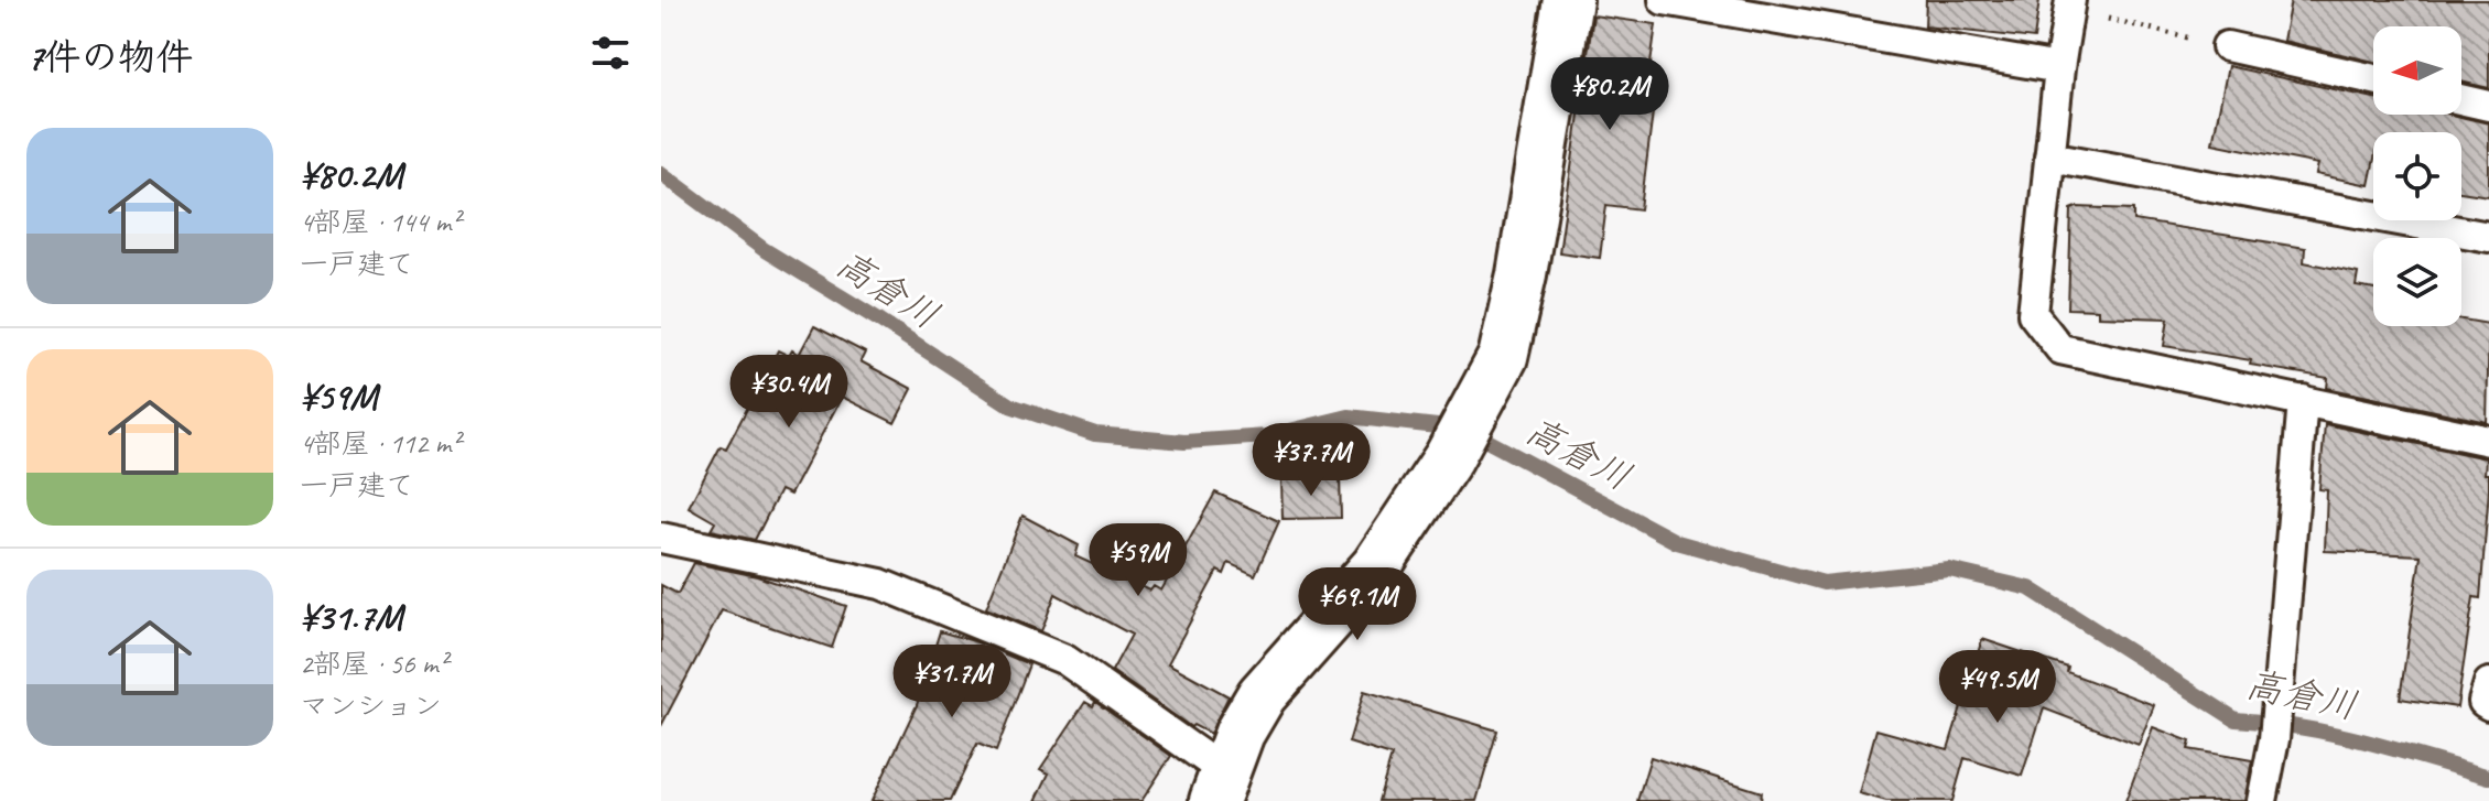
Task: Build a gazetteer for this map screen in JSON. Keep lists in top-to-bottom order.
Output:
{
  "water": ["高倉川"],
  "north": "left",
  "page": {
    "heading": "7件の物件",
    "price": [
      "¥80.2M",
      "¥30.4M",
      "¥37.7M",
      "¥59M",
      "¥69.1M",
      "¥31.7M",
      "¥49.5M"
    ],
    "list": [
      {
        "name": "¥80.2M",
        "note": "4部屋 · 144 m² · 一戸建て"
      },
      {
        "name": "¥59M",
        "note": "4部屋 · 112 m² · 一戸建て"
      },
      {
        "name": "¥31.7M",
        "note": "2部屋 · 56 m² · マンション"
      }
    ]
  }
}
